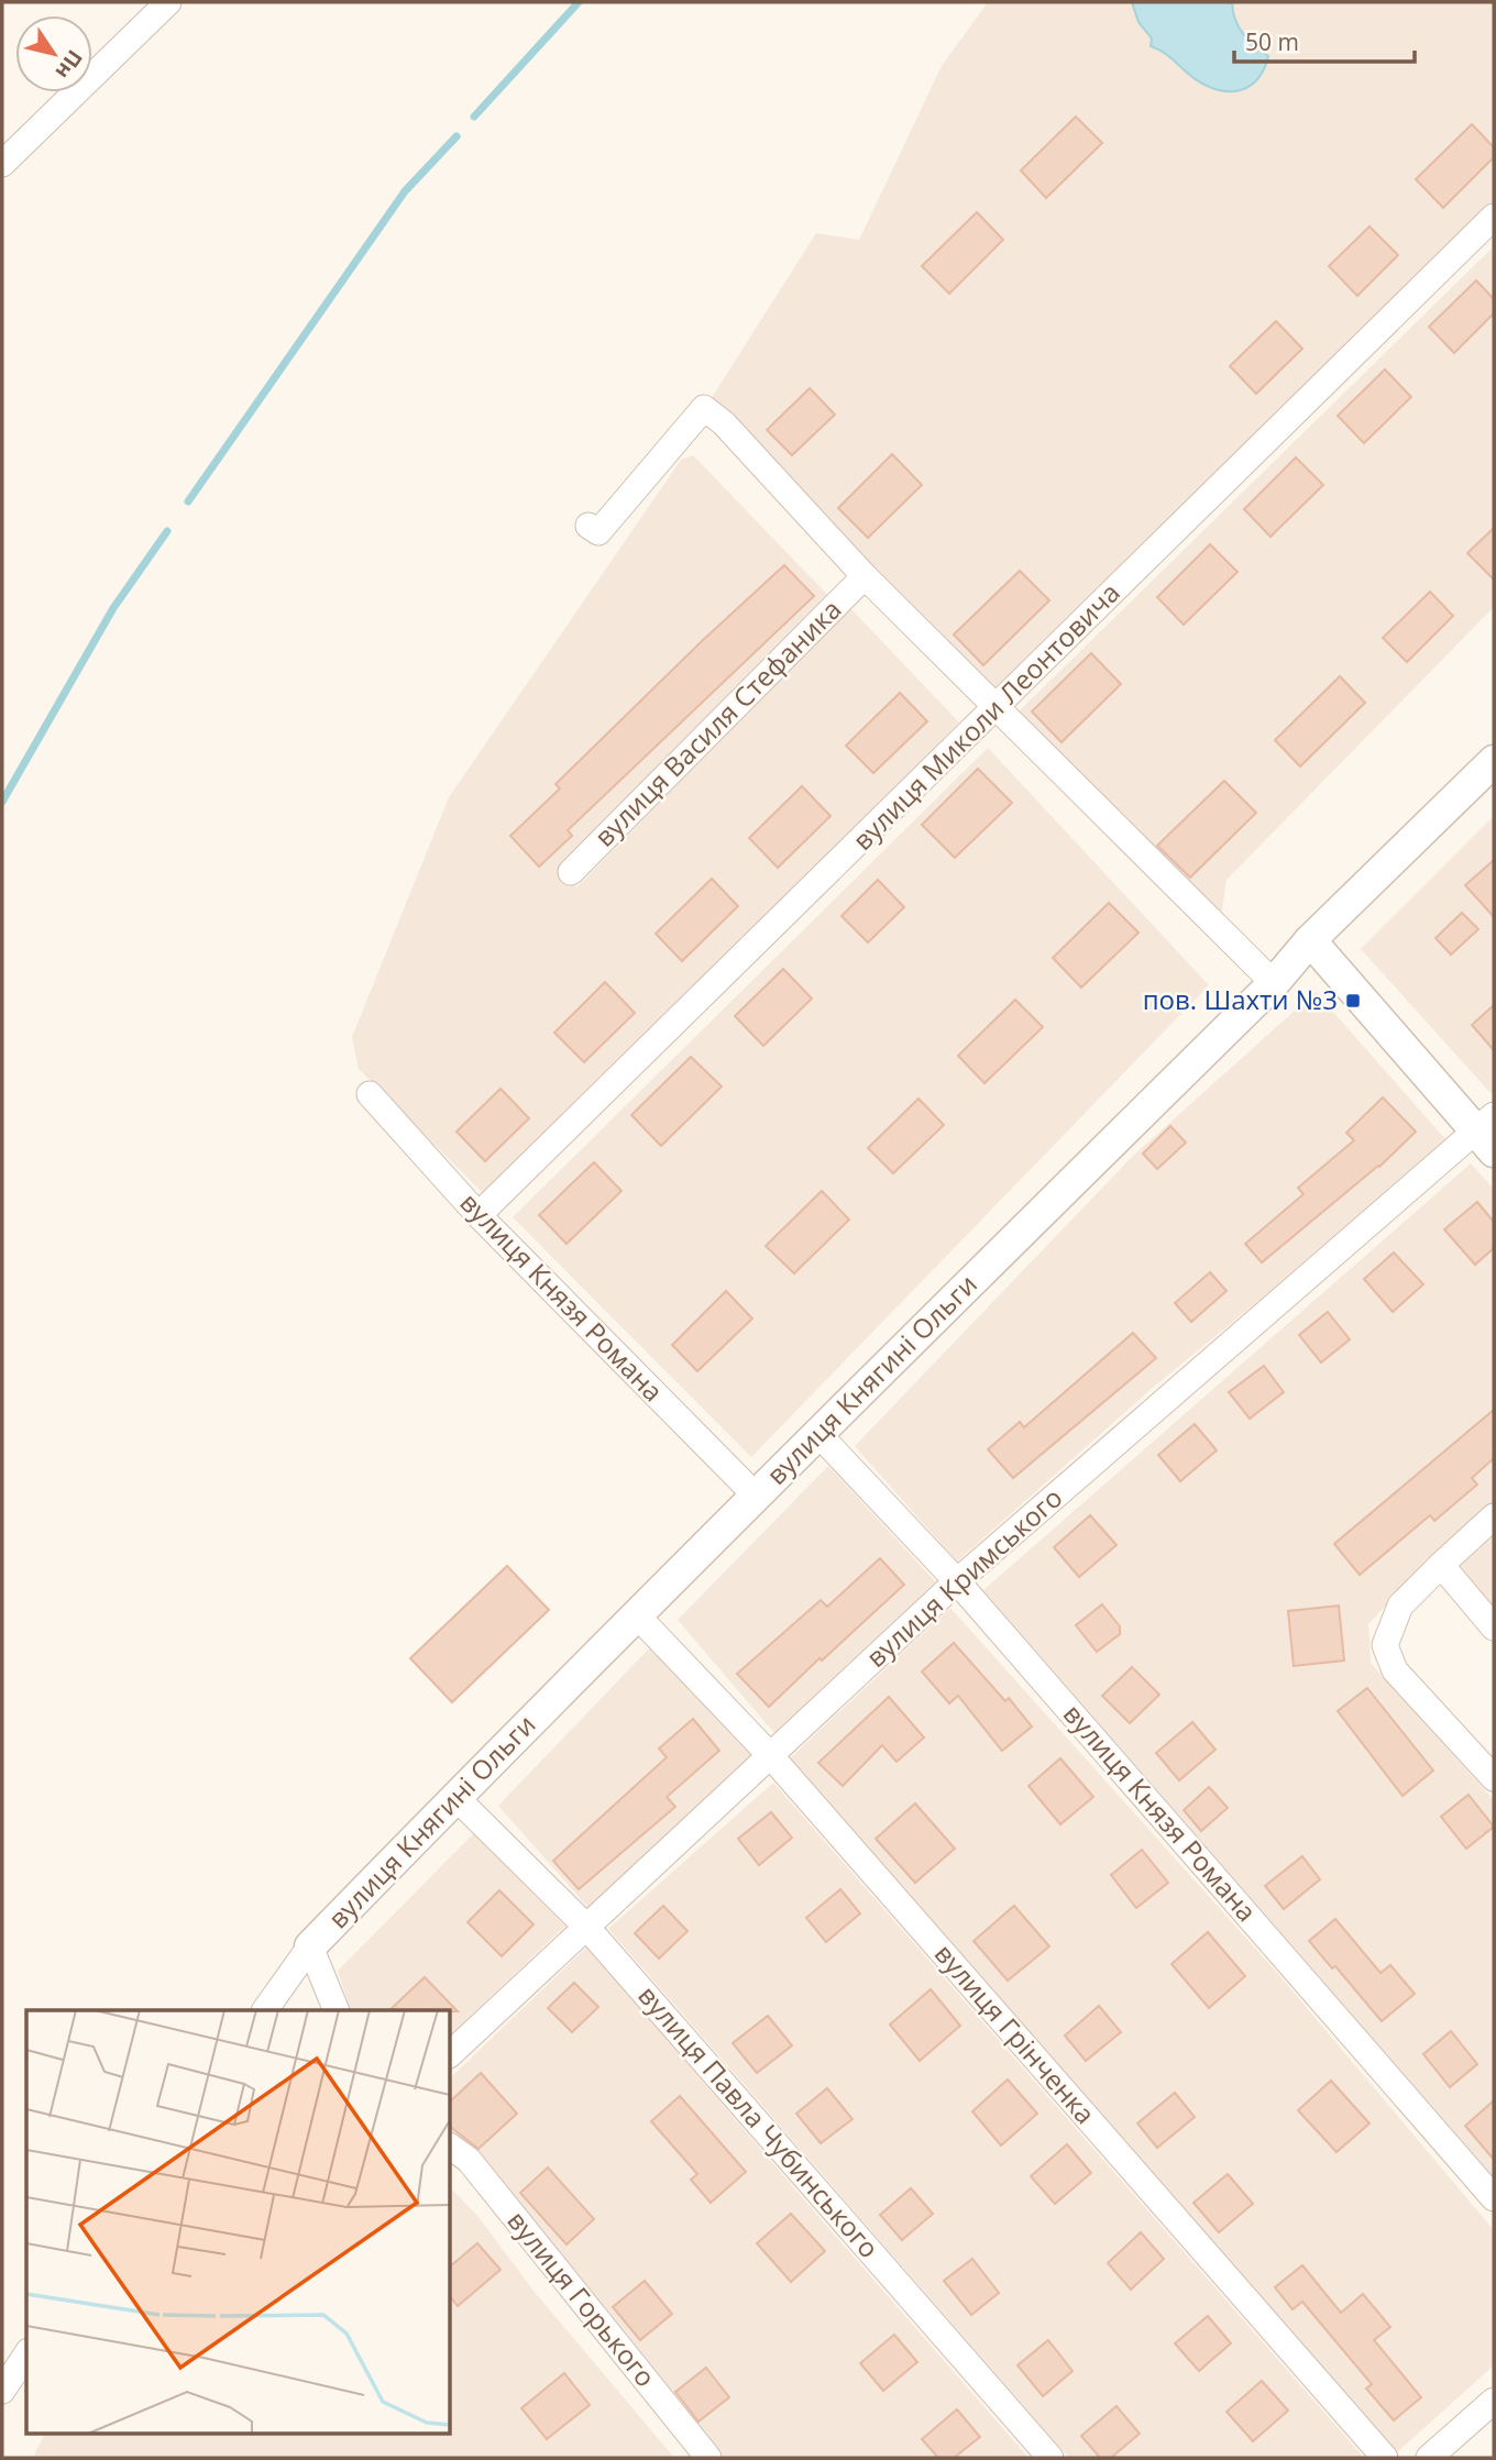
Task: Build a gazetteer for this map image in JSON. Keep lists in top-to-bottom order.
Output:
{
  "streets": {
    "street": [
      "вулиця Миколи Леонтовича",
      "вулиця Василя Стефаника",
      "вулиця Князя Романа",
      "вулиця Княгині Ольги",
      "вулиця Кримського",
      "вулиця Грінченка",
      "вулиця Павла Чубинського",
      "вулиця Горького"
    ]
  },
  "crossings": [
    ["вулиця Миколи Леонтовича", "вулиця Князя Романа"],
    ["вулиця Князя Романа", "вулиця Княгині Ольги"],
    ["вулиця Князя Романа", "вулиця Кримського"],
    ["вулиця Княгині Ольги", "вулиця Грінченка"],
    ["вулиця Княгині Ольги", "вулиця Павла Чубинського"],
    ["вулиця Кримського", "вулиця Грінченка"],
    ["вулиця Кримського", "вулиця Павла Чубинського"]
  ],
  "places": {
    "transit": ["пов. Шахти №3"]
  },
  "scale_bar": "50 m",
  "north": "bottom right"
}
